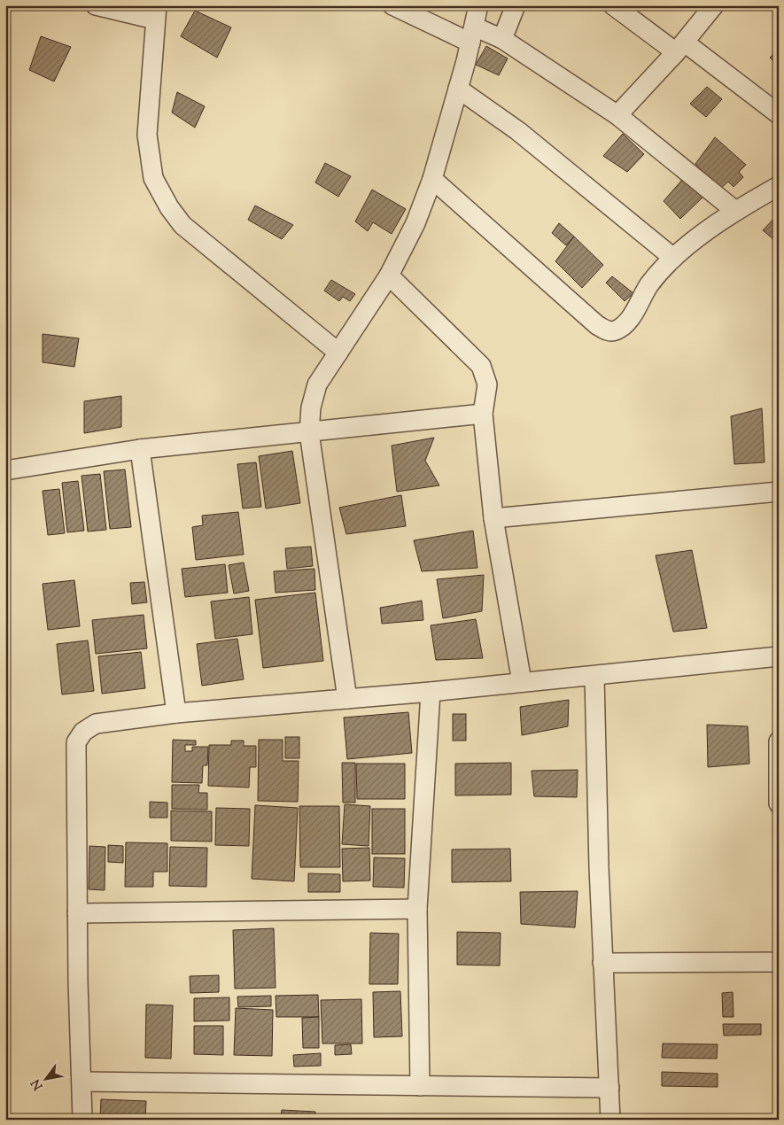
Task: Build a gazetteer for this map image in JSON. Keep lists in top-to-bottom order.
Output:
{
  "north": "bottom left"
}
